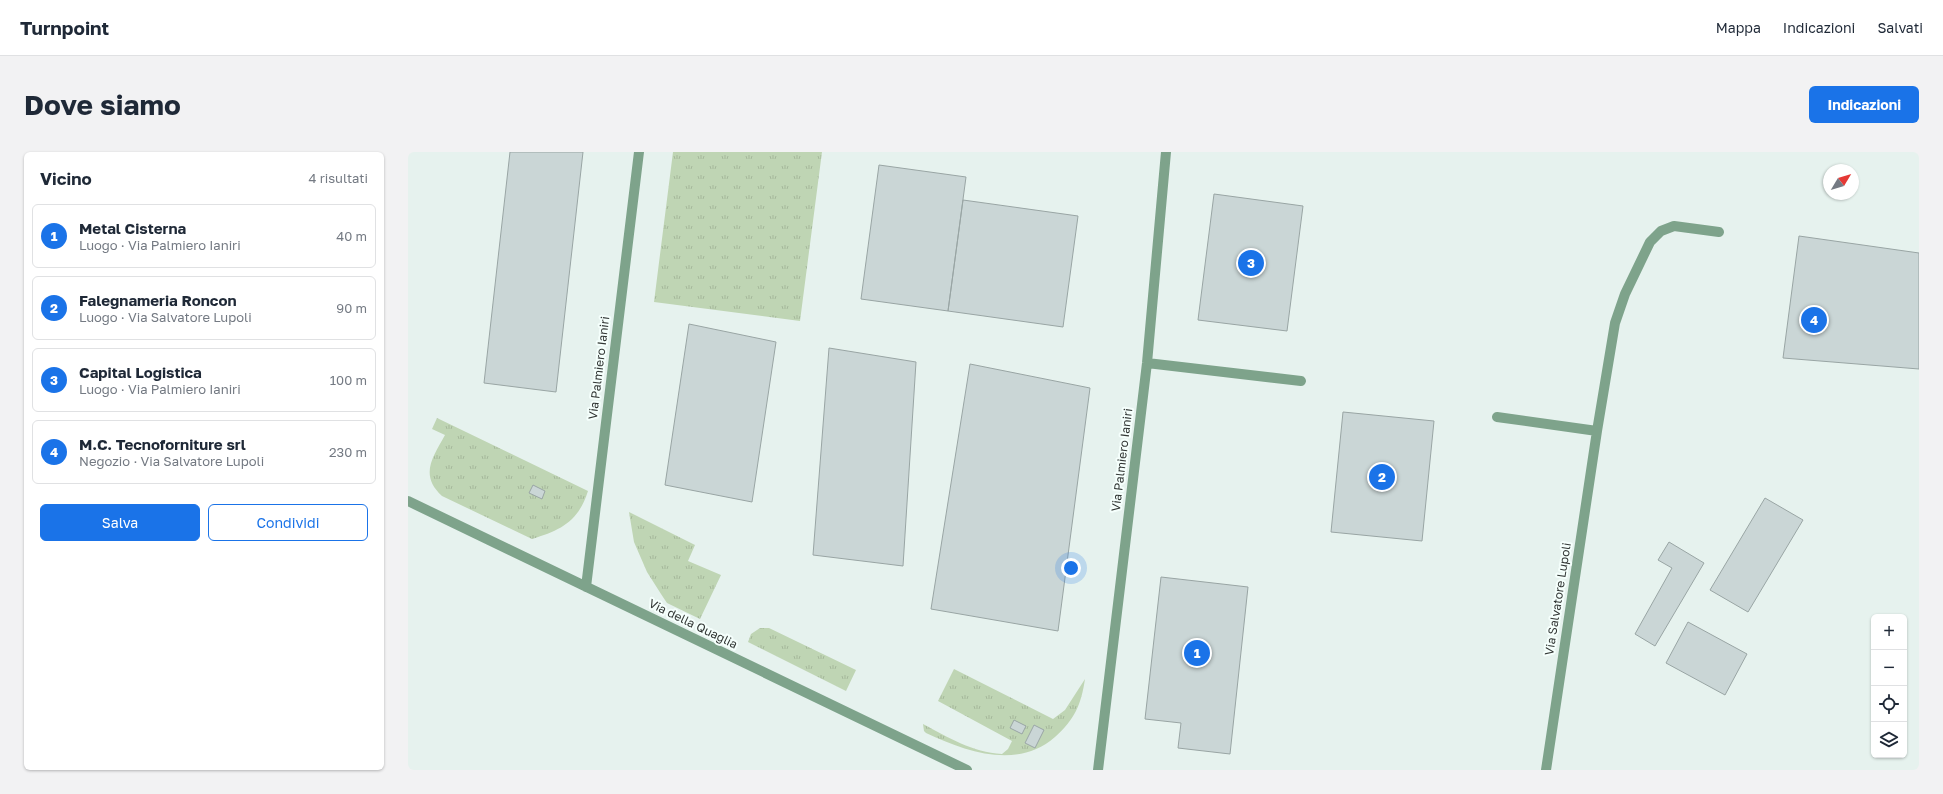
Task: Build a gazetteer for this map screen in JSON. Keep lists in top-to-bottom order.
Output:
{
  "streets": {
    "street": ["Via Palmiero Ianiri", "Via Salvatore Lupoli", "Via della Quaglia"]
  },
  "crossings": [
    ["Via Palmiero Ianiri", "Via della Quaglia"]
  ],
  "north": "top right",
  "page": {
    "header": "Turnpoint",
    "nav": ["Mappa", "Indicazioni", "Salvati"],
    "buttons": [
      "Indicazioni",
      ["Salva", "Condividi"]
    ],
    "title": "Dove siamo",
    "heading": ["Vicino", "4 risultati"],
    "list": [
      {
        "mark": "1",
        "name": "Metal Cisterna",
        "note": "Luogo · Via Palmiero Ianiri",
        "value": "40 m"
      },
      {
        "mark": "2",
        "name": "Falegnameria Roncon",
        "note": "Luogo · Via Salvatore Lupoli",
        "value": "90 m"
      },
      {
        "mark": "3",
        "name": "Capital Logistica",
        "note": "Luogo · Via Palmiero Ianiri",
        "value": "100 m"
      },
      {
        "mark": "4",
        "name": "M.C. Tecnoforniture srl",
        "note": "Negozio · Via Salvatore Lupoli",
        "value": "230 m"
      }
    ],
    "pins": [
      "3",
      "4",
      "2",
      "1"
    ],
    "map_buttons": ["+", "−"]
  }
}
